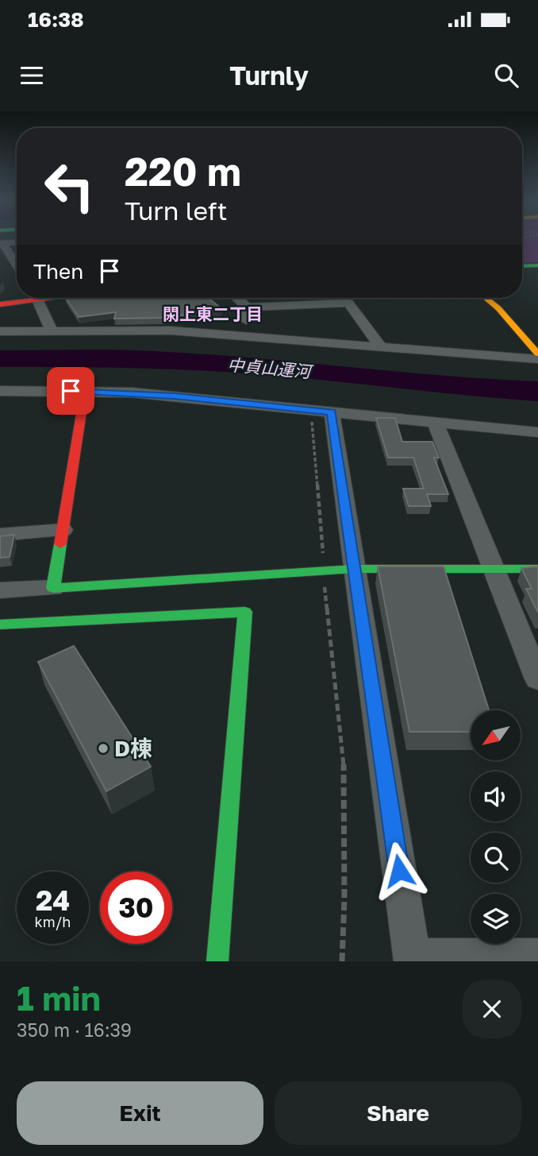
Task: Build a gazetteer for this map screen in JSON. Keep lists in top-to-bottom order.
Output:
{
  "districts": ["閖上東二丁目"],
  "water": ["中貞山運河"],
  "places": ["D棟"],
  "north": "bottom left",
  "page": {
    "status": "16:38",
    "header": "Turnly",
    "turn": ["220 m", "Turn left"],
    "then": "Then",
    "speed": "24 km/h",
    "limit": "30",
    "heading": ["1 min", "350 m · 16:39"],
    "buttons": ["Exit", "Share"]
  }
}
